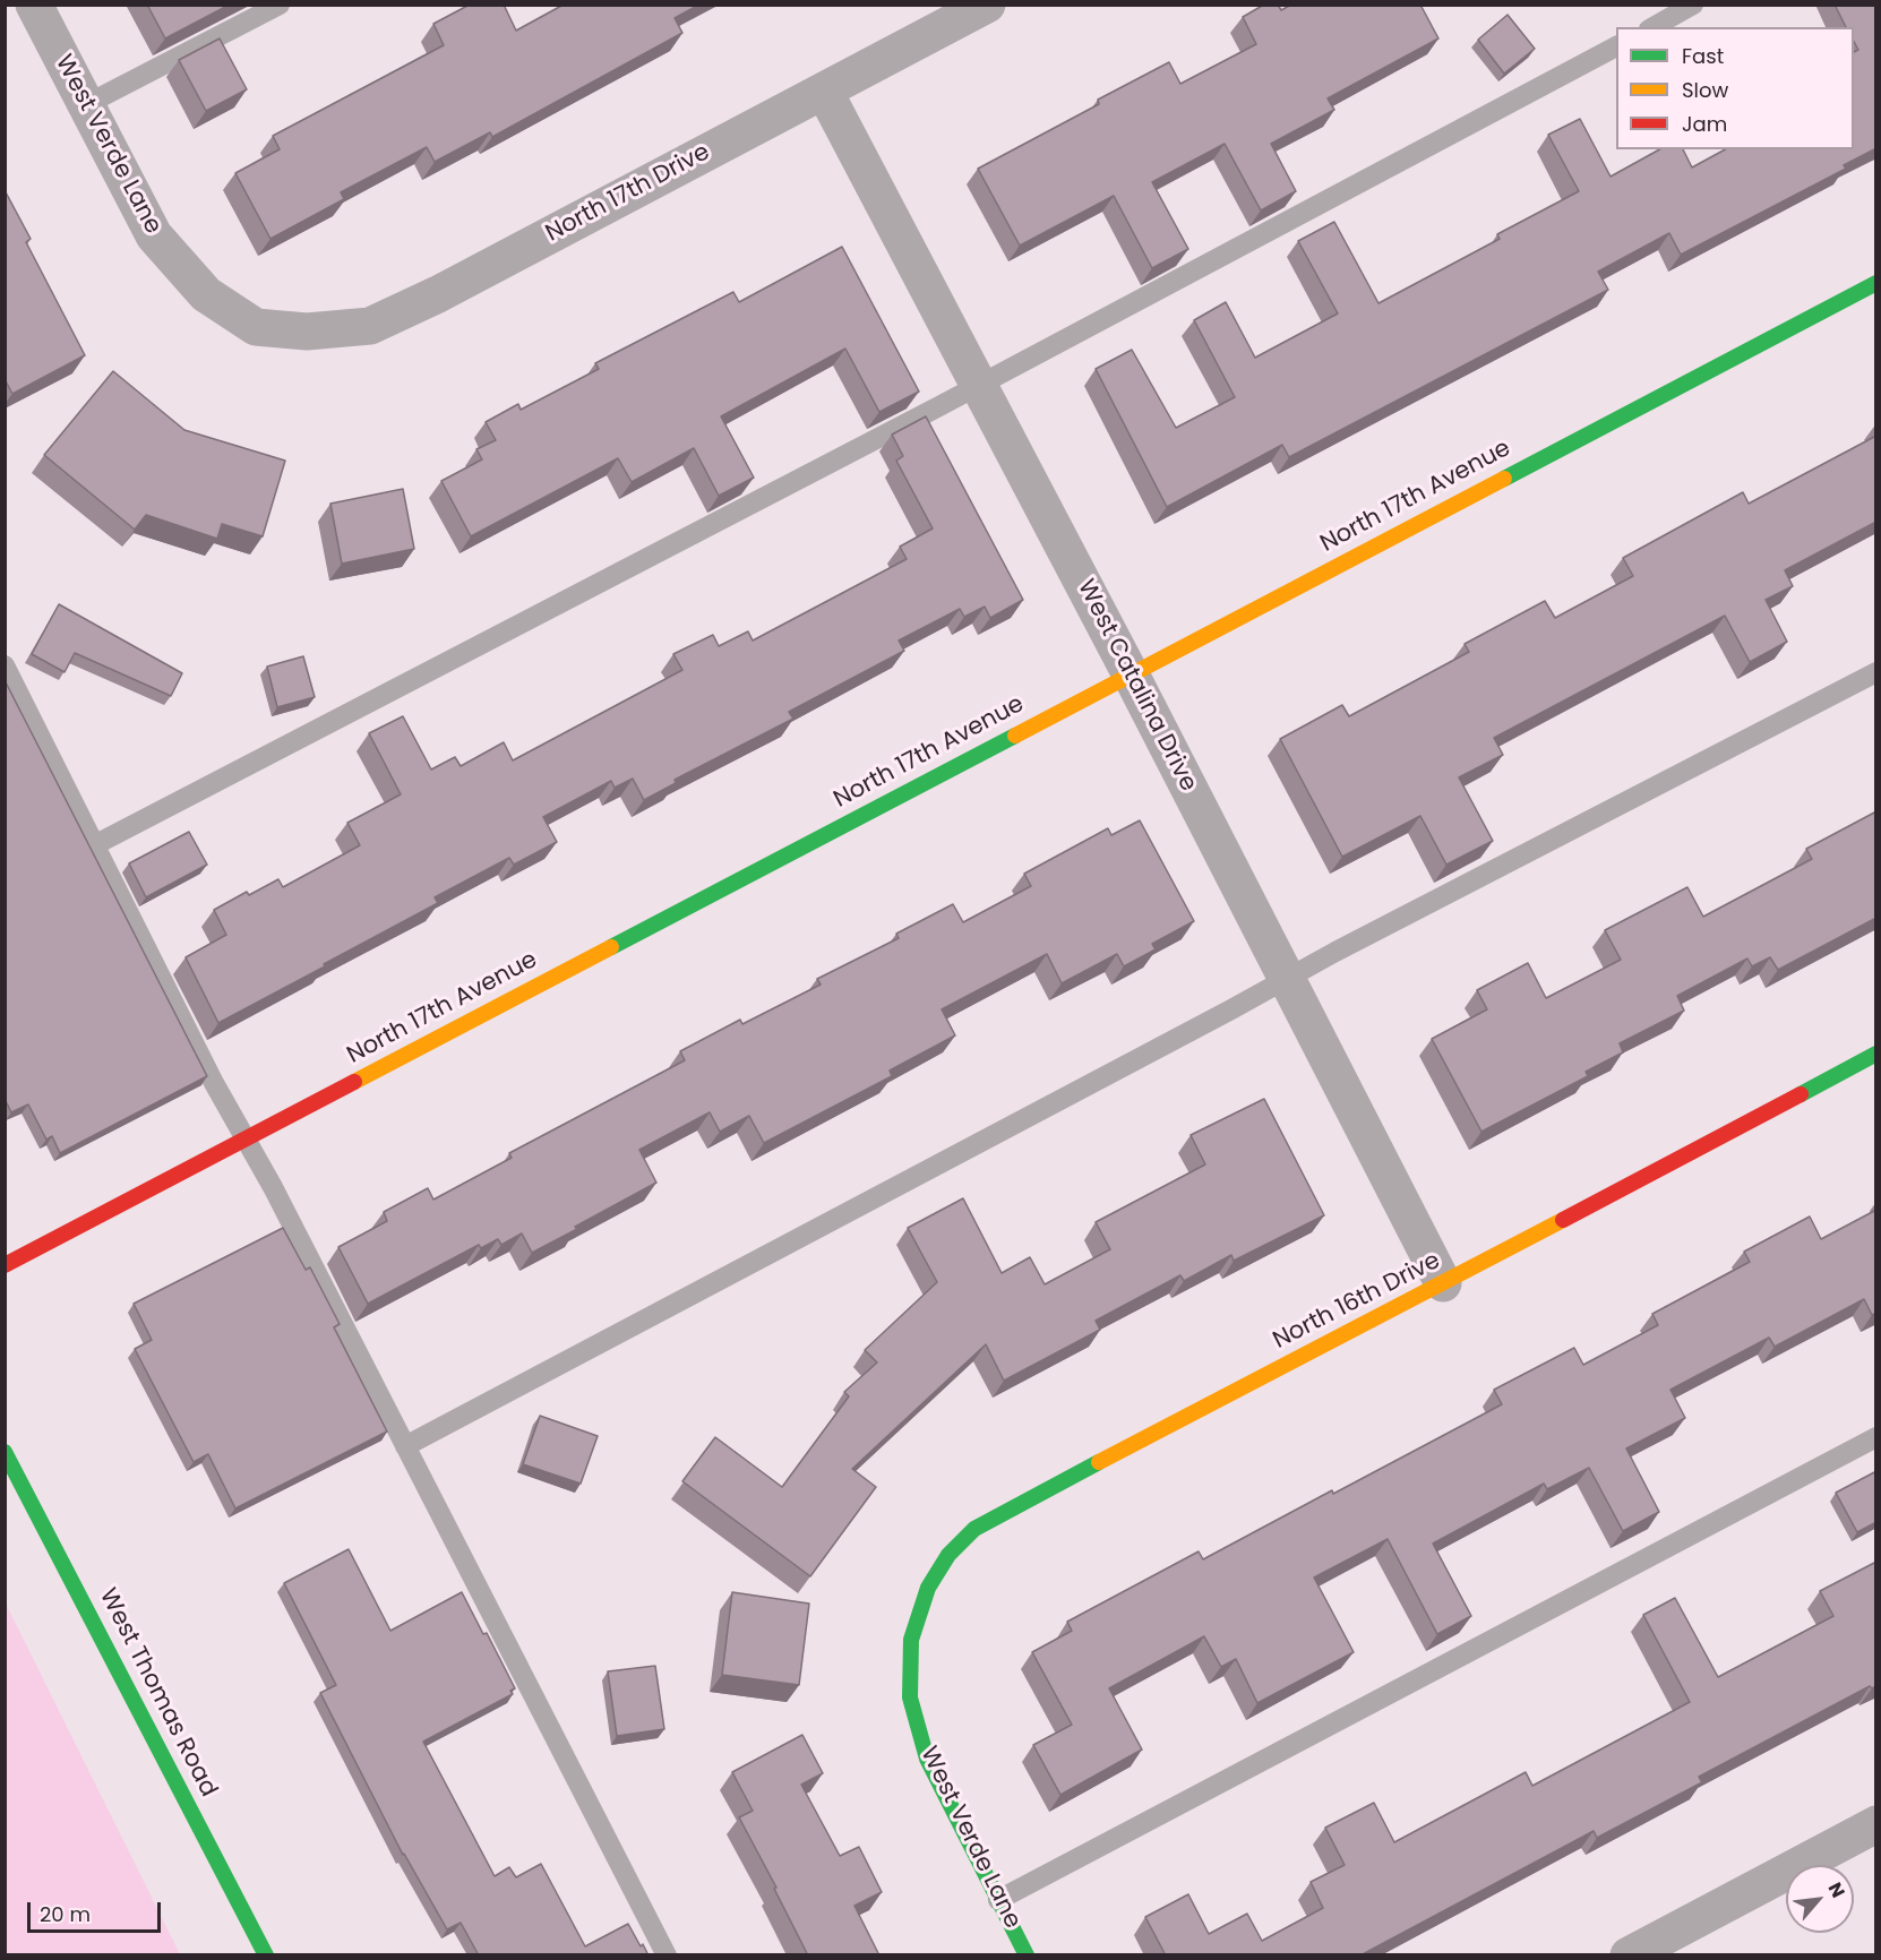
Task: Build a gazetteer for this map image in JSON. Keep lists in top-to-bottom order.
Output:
{
  "streets": {
    "street": [
      "West Verde Lane",
      "North 17th Drive",
      "North 17th Avenue",
      "West Catalina Drive",
      "North 16th Drive",
      "West Thomas Road"
    ]
  },
  "crossings": [
    ["West Verde Lane", "North 17th Drive"],
    ["West Verde Lane", "North 16th Drive"],
    ["North 17th Drive", "West Catalina Drive"],
    ["North 17th Avenue", "West Catalina Drive"],
    ["West Catalina Drive", "North 16th Drive"]
  ],
  "legend": ["Fast", "Slow", "Jam"],
  "scale_bar": "20 m",
  "north": "top right"
}
